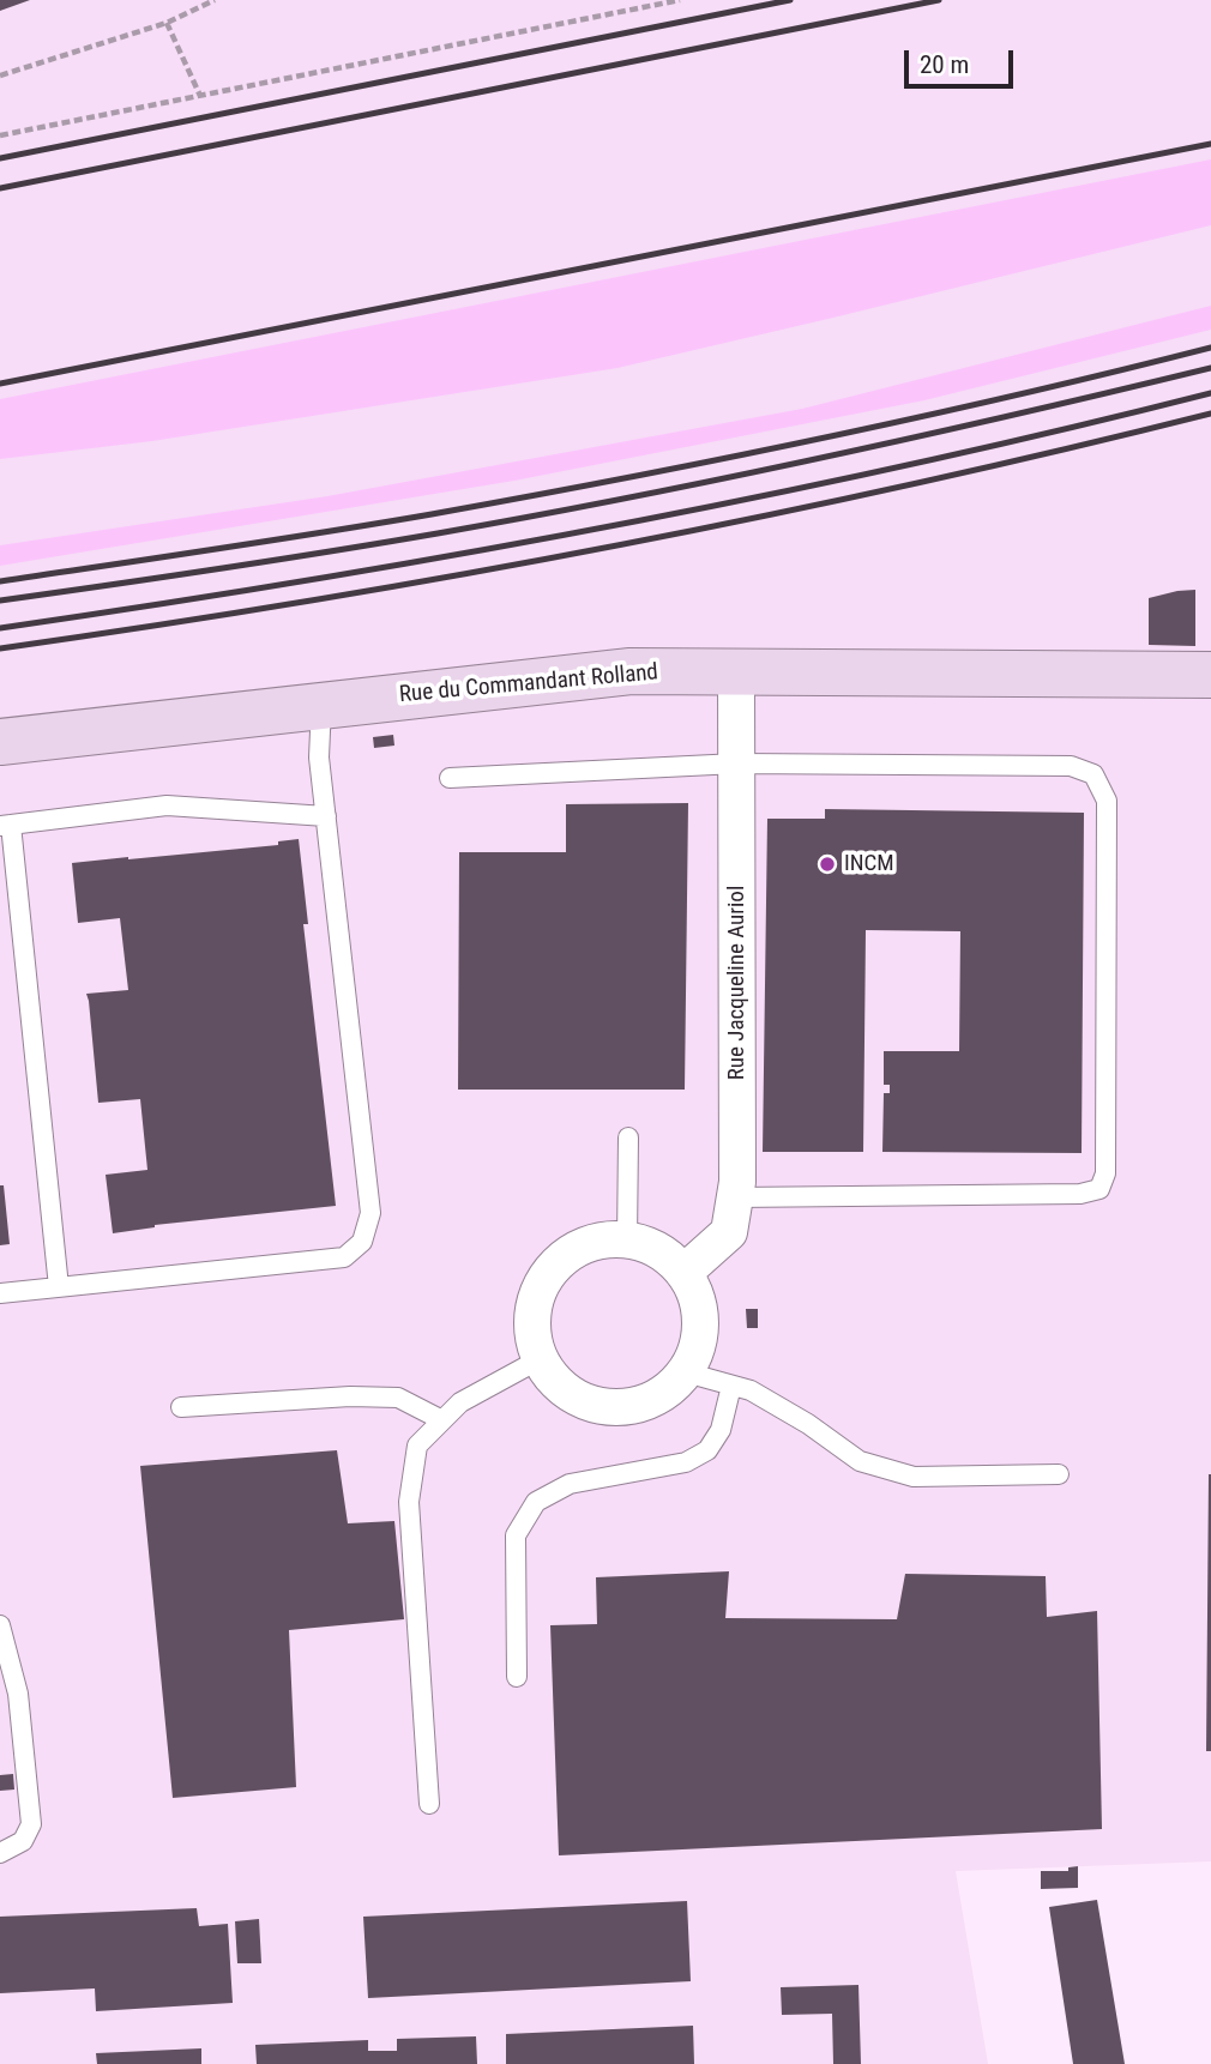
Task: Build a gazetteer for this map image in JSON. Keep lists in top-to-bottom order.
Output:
{
  "streets": {
    "street": ["Rue du Commandant Rolland", "Rue Jacqueline Auriol"]
  },
  "crossings": [
    ["Rue du Commandant Rolland", "Rue Jacqueline Auriol"]
  ],
  "places": ["INCM"],
  "scale_bar": "20 m"
}
